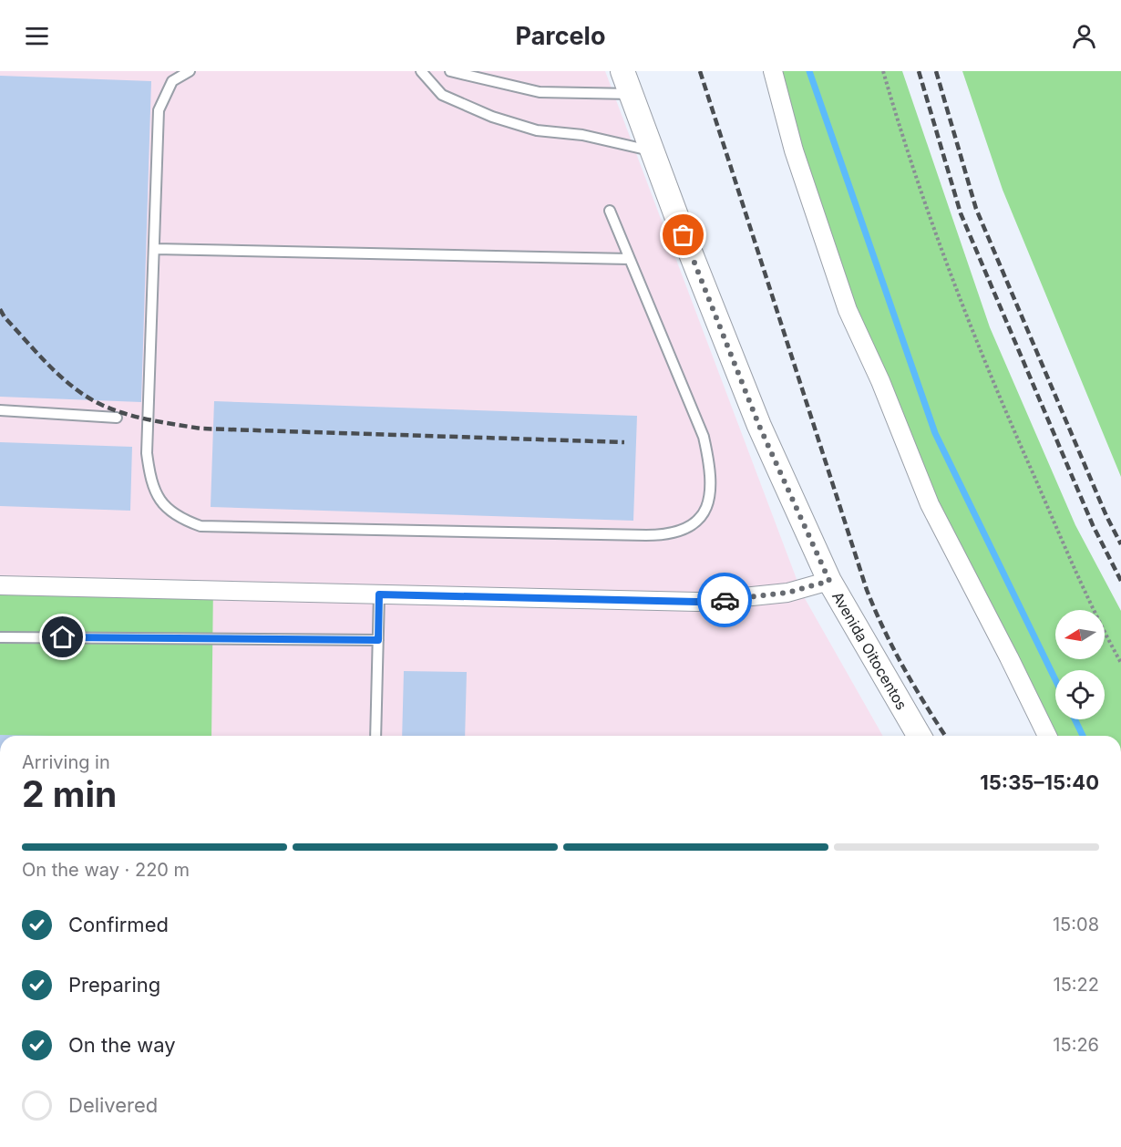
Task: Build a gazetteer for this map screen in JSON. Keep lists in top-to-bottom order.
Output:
{
  "streets": {
    "street": ["Avenida Oitocentos"]
  },
  "north": "left",
  "page": {
    "header": "Parcelo",
    "heading": ["2 min", "Arriving in", "15:35–15:40"],
    "bar": "On the way · 220 m",
    "list": [
      ["Confirmed", "15:08"],
      ["Preparing", "15:22"],
      ["On the way", "15:26"],
      "Delivered"
    ]
  }
}
